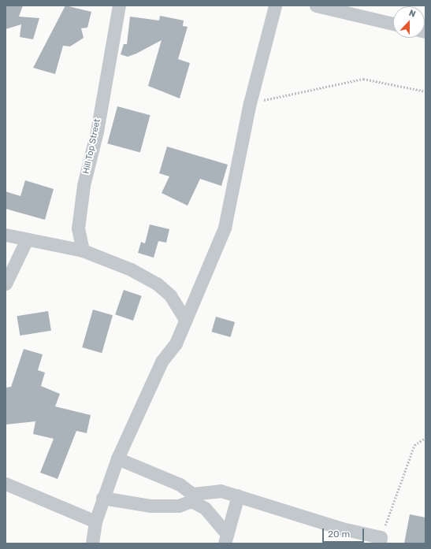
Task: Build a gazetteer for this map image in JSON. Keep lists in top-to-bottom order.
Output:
{
  "streets": {
    "street": ["Hill Top Street"]
  },
  "scale_bar": "20 m",
  "north": "top"
}
